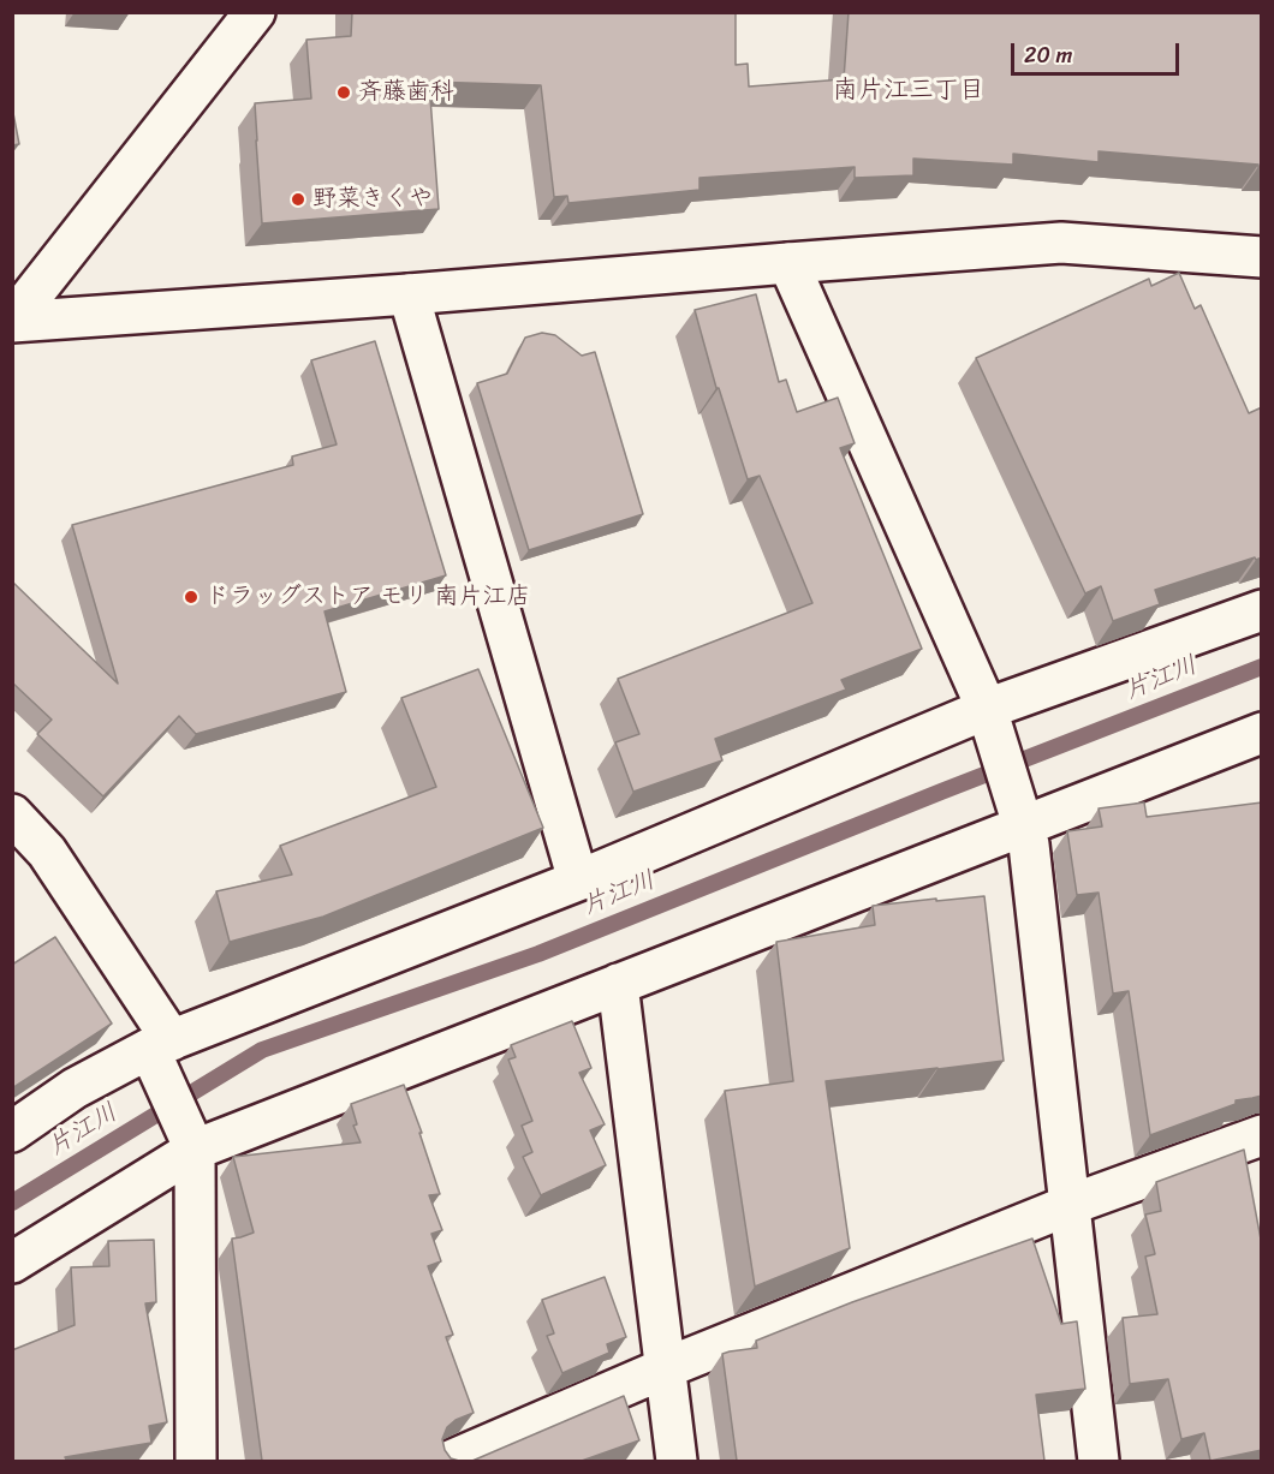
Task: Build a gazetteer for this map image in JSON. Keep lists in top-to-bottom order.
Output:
{
  "districts": ["南片江三丁目"],
  "water": ["片江川"],
  "places": ["斉藤歯科", "野菜きくや", "ドラッグストア モリ 南片江店"],
  "scale_bar": "20 m"
}
